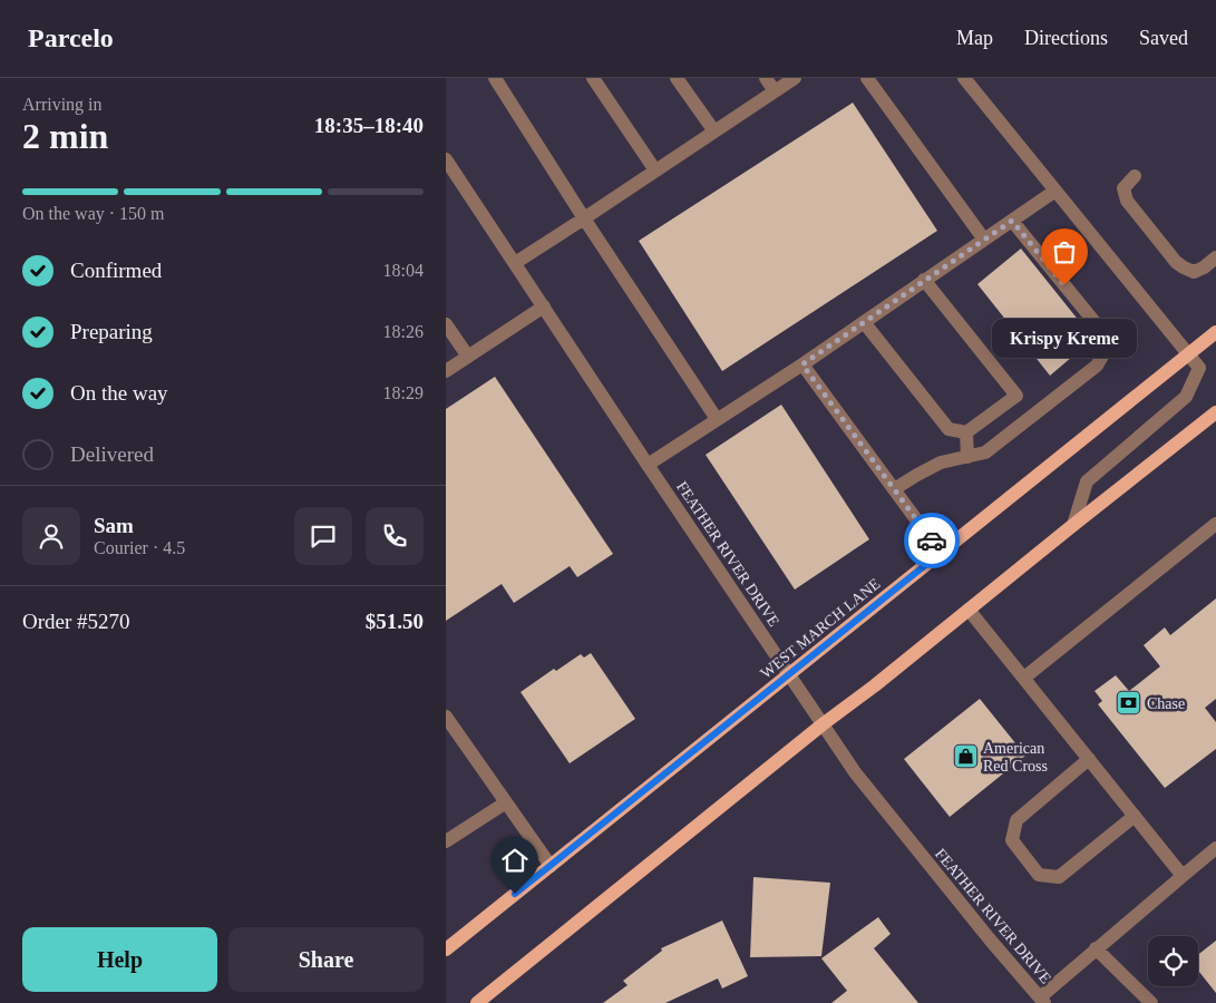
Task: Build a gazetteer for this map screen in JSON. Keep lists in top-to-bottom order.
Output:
{
  "streets": {
    "main road": ["WEST MARCH LANE"],
    "street": ["FEATHER RIVER DRIVE"]
  },
  "crossings": [
    ["FEATHER RIVER DRIVE", "WEST MARCH LANE"]
  ],
  "places": {
    "other": ["Krispy Kreme"],
    "bank": ["Chase"],
    "shop": ["American Red Cross"]
  },
  "page": {
    "header": "Parcelo",
    "nav": ["Map", "Directions", "Saved"],
    "heading": ["2 min", "Arriving in", "18:35–18:40"],
    "panel": [
      "Sam",
      "Courier · 4.5",
      "Order #5270",
      "$51.50"
    ],
    "bar": "On the way · 150 m",
    "list": [
      ["Confirmed", "18:04"],
      ["Preparing", "18:26"],
      ["On the way", "18:29"],
      "Delivered"
    ],
    "bubble": "Krispy Kreme",
    "buttons": ["Help", "Share"]
  }
}
